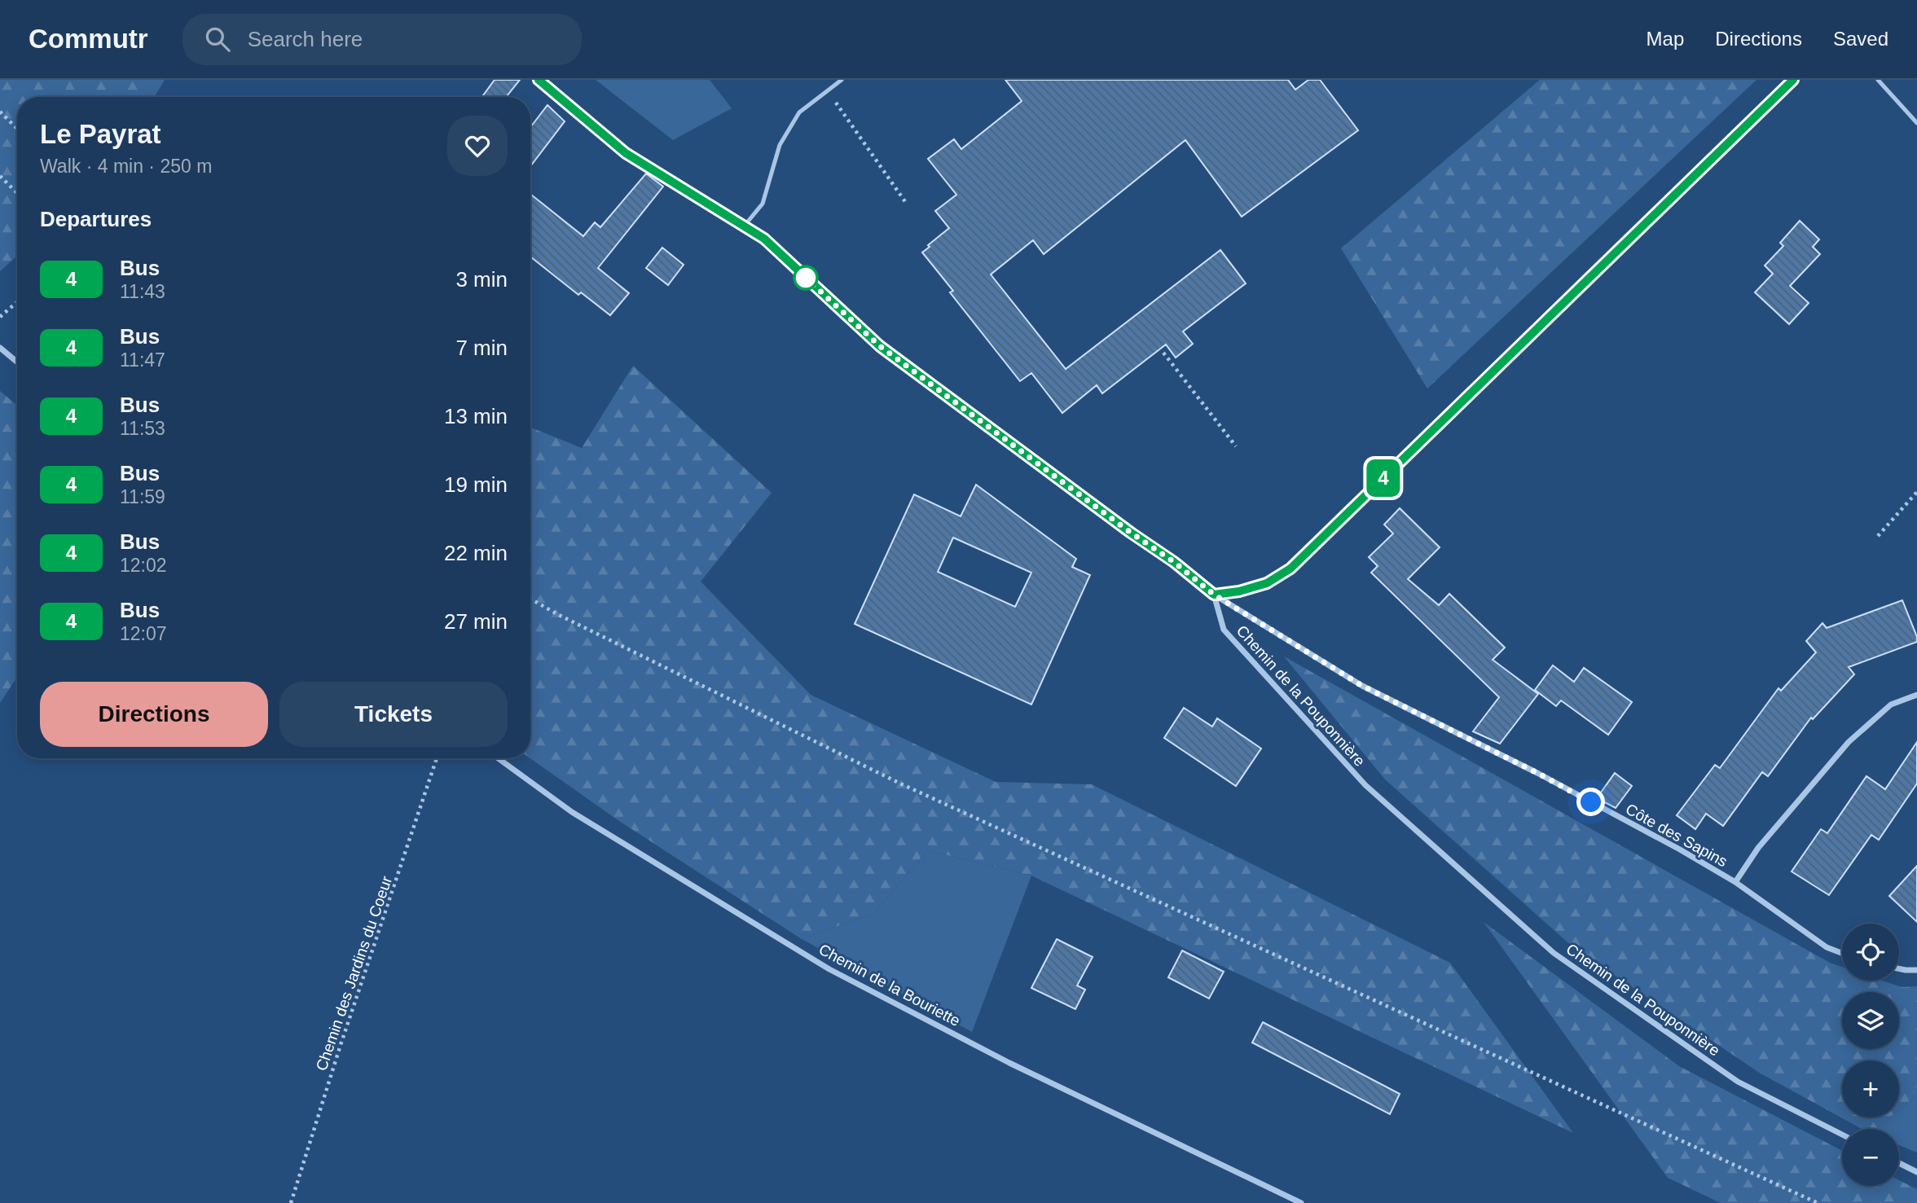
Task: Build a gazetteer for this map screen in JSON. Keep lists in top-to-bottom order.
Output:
{
  "streets": {
    "street": ["Chemin de la Pouponnière", "Côte des Sapins", "Chemin de la Bouriette"],
    "path": ["Chemin des Jardins du Coeur"]
  },
  "crossings": [
    ["Chemin de la Pouponnière", "Côte des Sapins"]
  ],
  "lines": ["bus line 4"],
  "page": {
    "header": "Commutr",
    "search": "Search here",
    "nav": ["Map", "Directions", "Saved"],
    "on_map": "4",
    "heading": [
      ["Le Payrat", "Walk · 4 min · 250 m"],
      "Departures"
    ],
    "list": [
      {
        "mark": "4",
        "name": "Bus",
        "note": "11:43",
        "value": "3 min"
      },
      {
        "mark": "4",
        "name": "Bus",
        "note": "11:47",
        "value": "7 min"
      },
      {
        "mark": "4",
        "name": "Bus",
        "note": "11:53",
        "value": "13 min"
      },
      {
        "mark": "4",
        "name": "Bus",
        "note": "11:59",
        "value": "19 min"
      },
      {
        "mark": "4",
        "name": "Bus",
        "note": "12:02",
        "value": "22 min"
      },
      {
        "mark": "4",
        "name": "Bus",
        "note": "12:07",
        "value": "27 min"
      }
    ],
    "buttons": ["Directions", "Tickets"],
    "map_buttons": ["+", "−"]
  }
}
